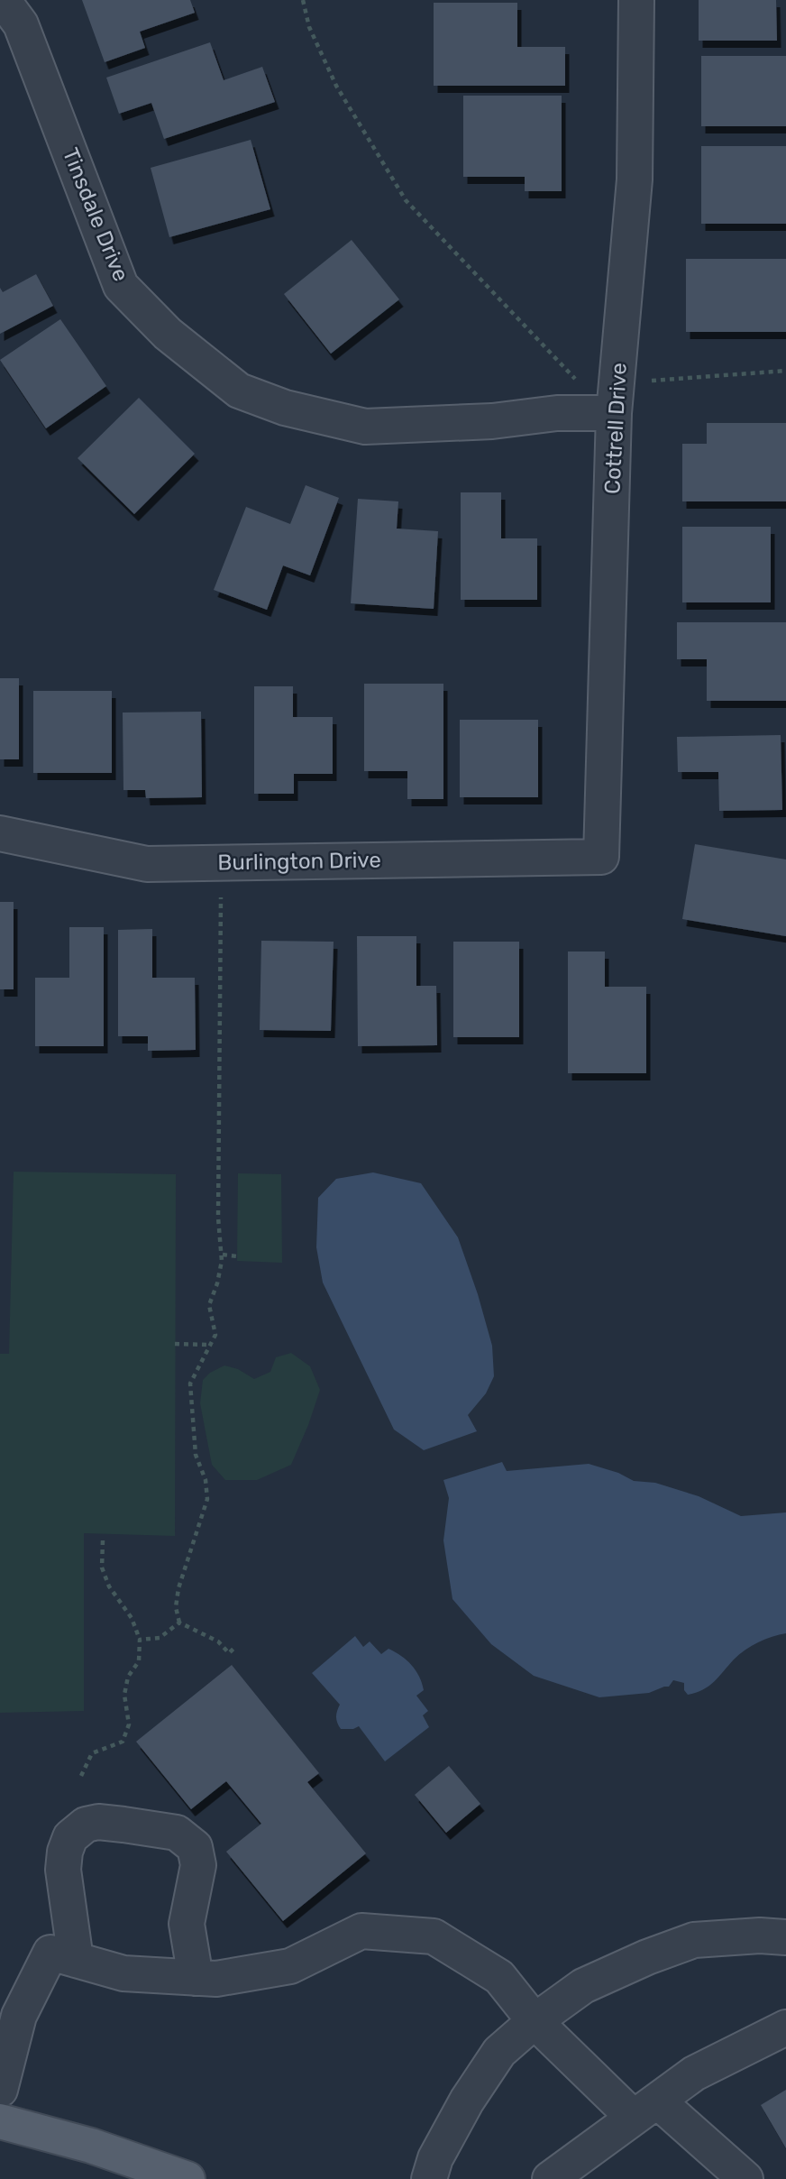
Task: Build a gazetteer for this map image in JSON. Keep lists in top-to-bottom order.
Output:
{
  "streets": {
    "street": ["Tinsdale Drive", "Cottrell Drive", "Burlington Drive"]
  },
  "crossings": [
    ["Tinsdale Drive", "Cottrell Drive"],
    ["Cottrell Drive", "Burlington Drive"]
  ]
}
